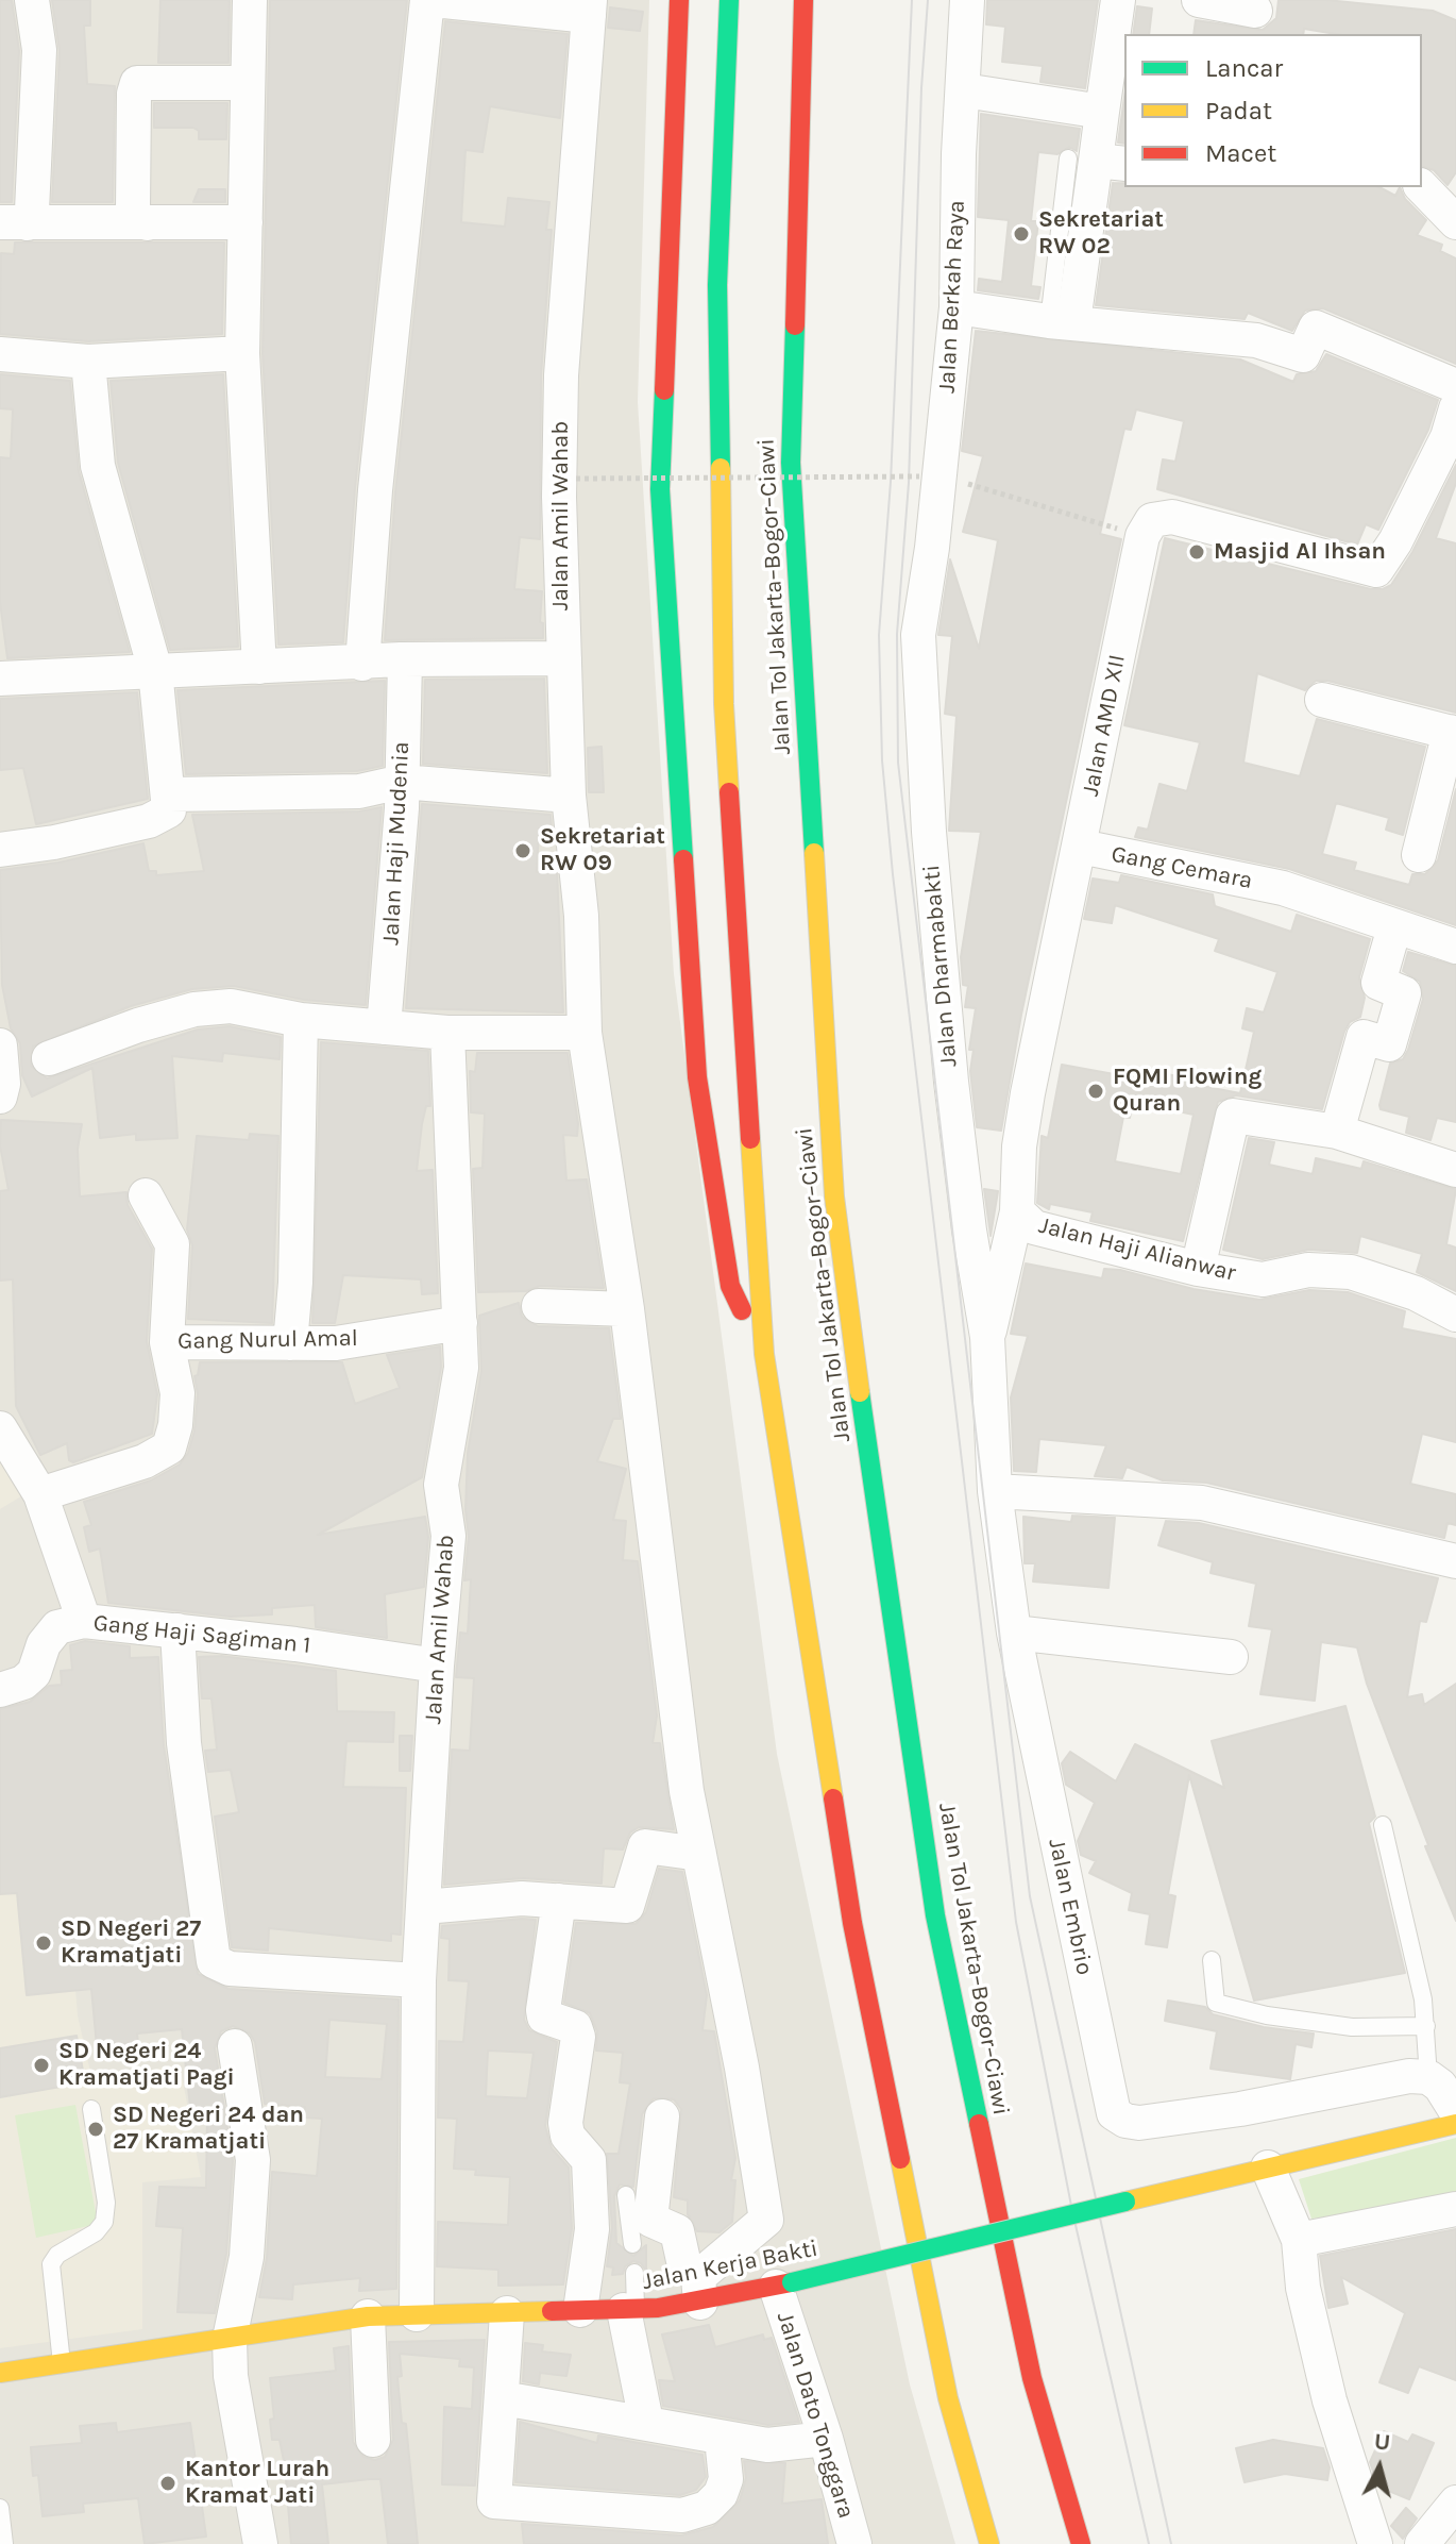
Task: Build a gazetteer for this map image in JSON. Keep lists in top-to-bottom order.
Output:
{
  "streets": {
    "main road": ["Jalan Tol Jakarta–Bogor–Ciawi", "Jalan Kerja Bakti"],
    "street": [
      "Jalan Berkah Raya",
      "Jalan Amil Wahab",
      "Jalan AMD XII",
      "Jalan Haji Mudenia",
      "Gang Cemara",
      "Jalan Dharmabakti",
      "Jalan Haji Alianwar",
      "Gang Nurul Amal",
      "Gang Haji Sagiman 1",
      "Jalan Embrio",
      "Jalan Dato Tonggara"
    ]
  },
  "crossings": [
    ["Jalan Berkah Raya", "Jalan Dharmabakti"],
    ["Jalan Amil Wahab", "Gang Nurul Amal"],
    ["Jalan Amil Wahab", "Gang Haji Sagiman 1"],
    ["Jalan Amil Wahab", "Jalan Kerja Bakti"],
    ["Jalan AMD XII", "Gang Cemara"],
    ["Jalan AMD XII", "Jalan Dharmabakti"],
    ["Jalan AMD XII", "Jalan Haji Alianwar"],
    ["Jalan AMD XII", "Jalan Embrio"],
    ["Jalan Dharmabakti", "Jalan Embrio"],
    ["Jalan Kerja Bakti", "Jalan Dato Tonggara"]
  ],
  "places": [
    "Sekretariat RW 02",
    "Masjid Al Ihsan",
    "Sekretariat RW 09",
    "FQMI Flowing Quran",
    "SD Negeri 27 Kramatjati",
    "SD Negeri 24 Kramatjati Pagi",
    "SD Negeri 24 dan 27 Kramatjati",
    "Kantor Lurah Kramat Jati"
  ],
  "legend": ["Lancar", "Padat", "Macet"],
  "north": "top"
}
